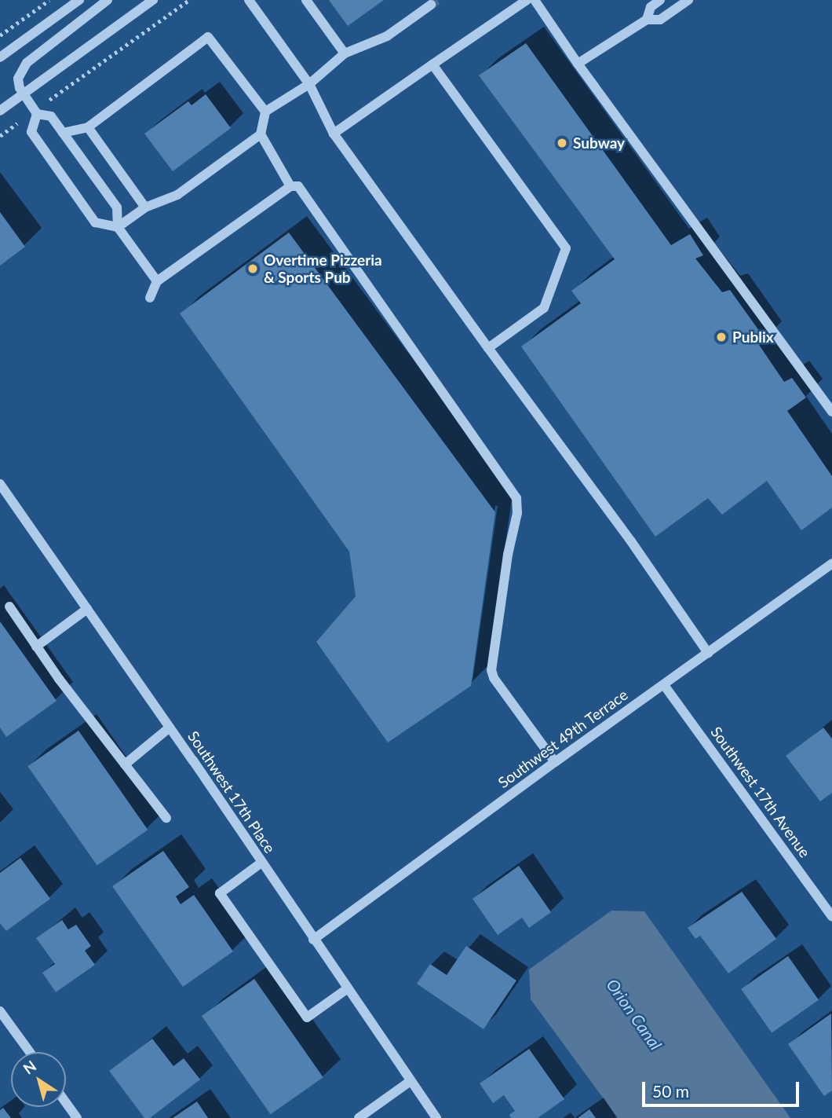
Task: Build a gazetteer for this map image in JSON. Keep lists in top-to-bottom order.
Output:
{
  "streets": {
    "street": ["Southwest 49th Terrace", "Southwest 17th Place", "Southwest 17th Avenue"]
  },
  "crossings": [
    ["Southwest 49th Terrace", "Southwest 17th Place"],
    ["Southwest 49th Terrace", "Southwest 17th Avenue"]
  ],
  "water": ["Orion Canal"],
  "places": ["Subway", "Overtime Pizzeria & Sports Pub", "Publix"],
  "scale_bar": "50 m",
  "north": "top left"
}
